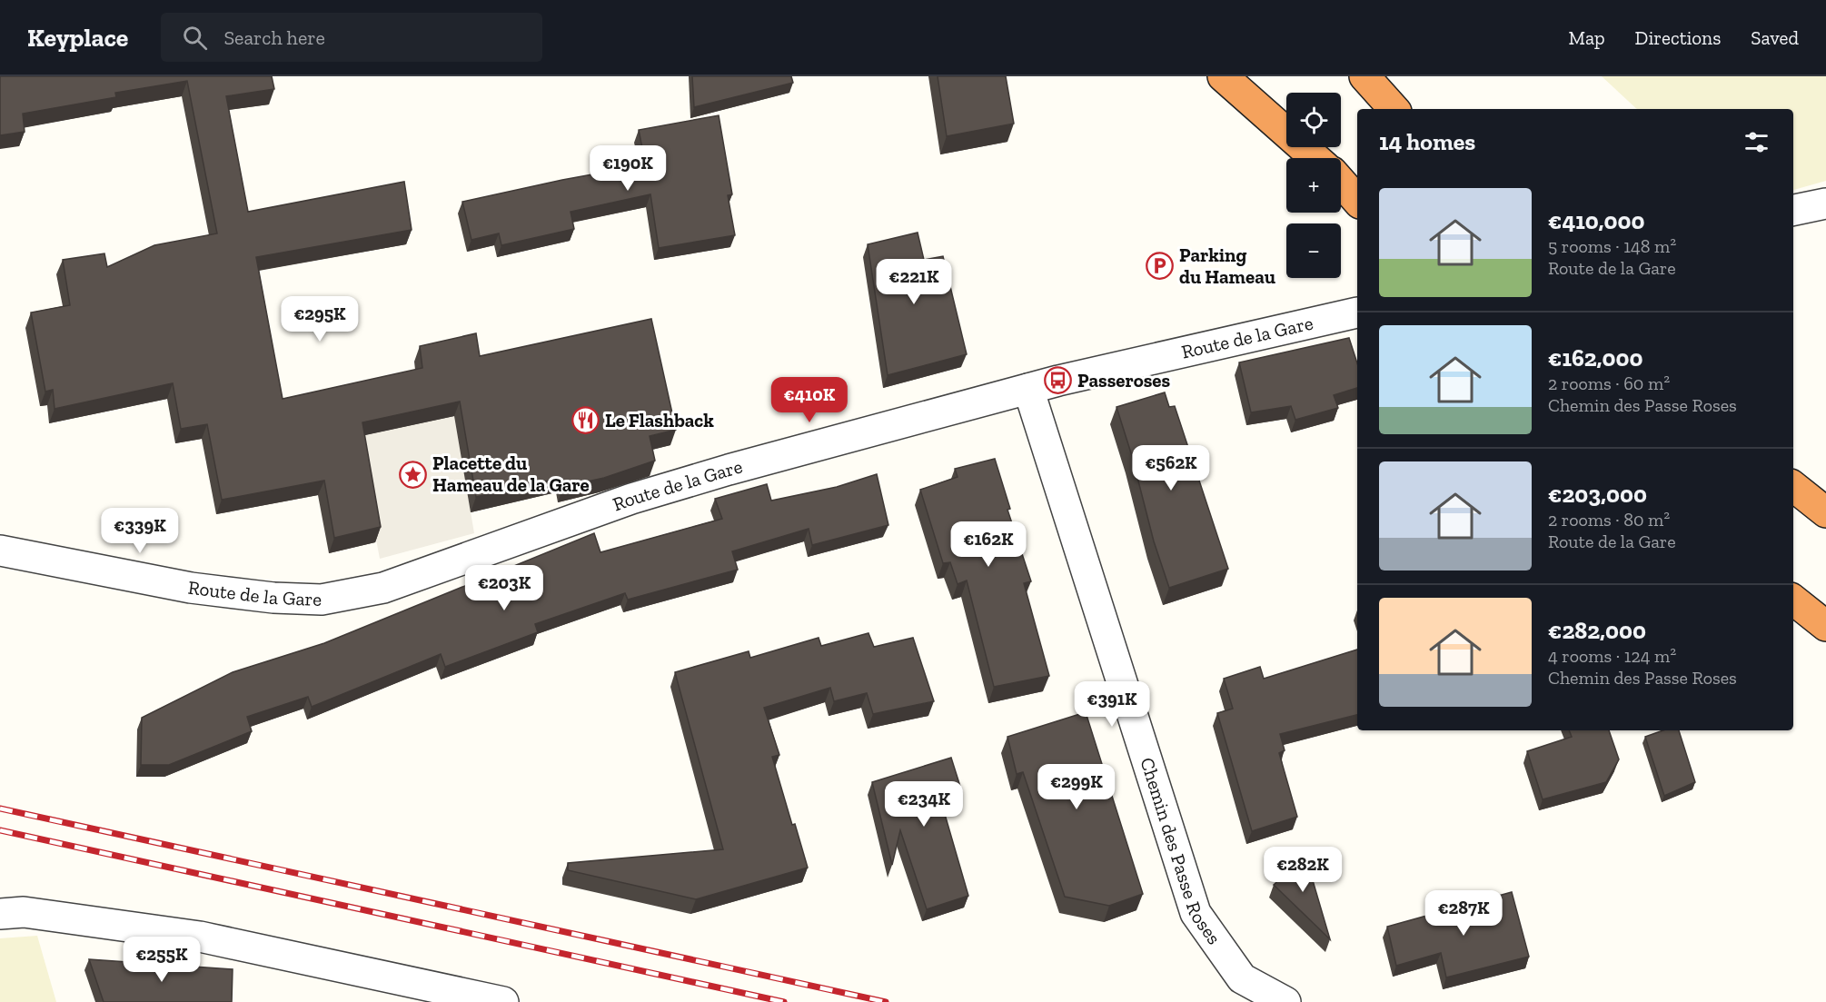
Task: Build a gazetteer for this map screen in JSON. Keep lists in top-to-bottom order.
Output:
{
  "streets": {
    "street": ["Route de la Gare", "Chemin des Passe Roses"]
  },
  "crossings": [
    ["Route de la Gare", "Chemin des Passe Roses"]
  ],
  "places": {
    "parking": ["Parking du Hameau"],
    "bus stop": ["Passeroses"],
    "restaurant": ["Le Flashback"],
    "place": ["Placette du Hameau de la Gare"]
  },
  "page": {
    "header": "Keyplace",
    "search": "Search here",
    "nav": ["Map", "Directions", "Saved"],
    "map_buttons": ["+", "−"],
    "heading": "14 homes",
    "price": [
      "€190K",
      "€221K",
      "€295K",
      "€410K",
      "€562K",
      "€339K",
      "€162K",
      "€203K",
      "€391K",
      "€299K",
      "€234K",
      "€282K",
      "€287K",
      "€255K"
    ],
    "list": [
      {
        "name": "€410,000",
        "note": "5 rooms · 148 m² · Route de la Gare"
      },
      {
        "name": "€162,000",
        "note": "2 rooms · 60 m² · Chemin des Passe Roses"
      },
      {
        "name": "€203,000",
        "note": "2 rooms · 80 m² · Route de la Gare"
      },
      {
        "name": "€282,000",
        "note": "4 rooms · 124 m² · Chemin des Passe Roses"
      }
    ]
  }
}
